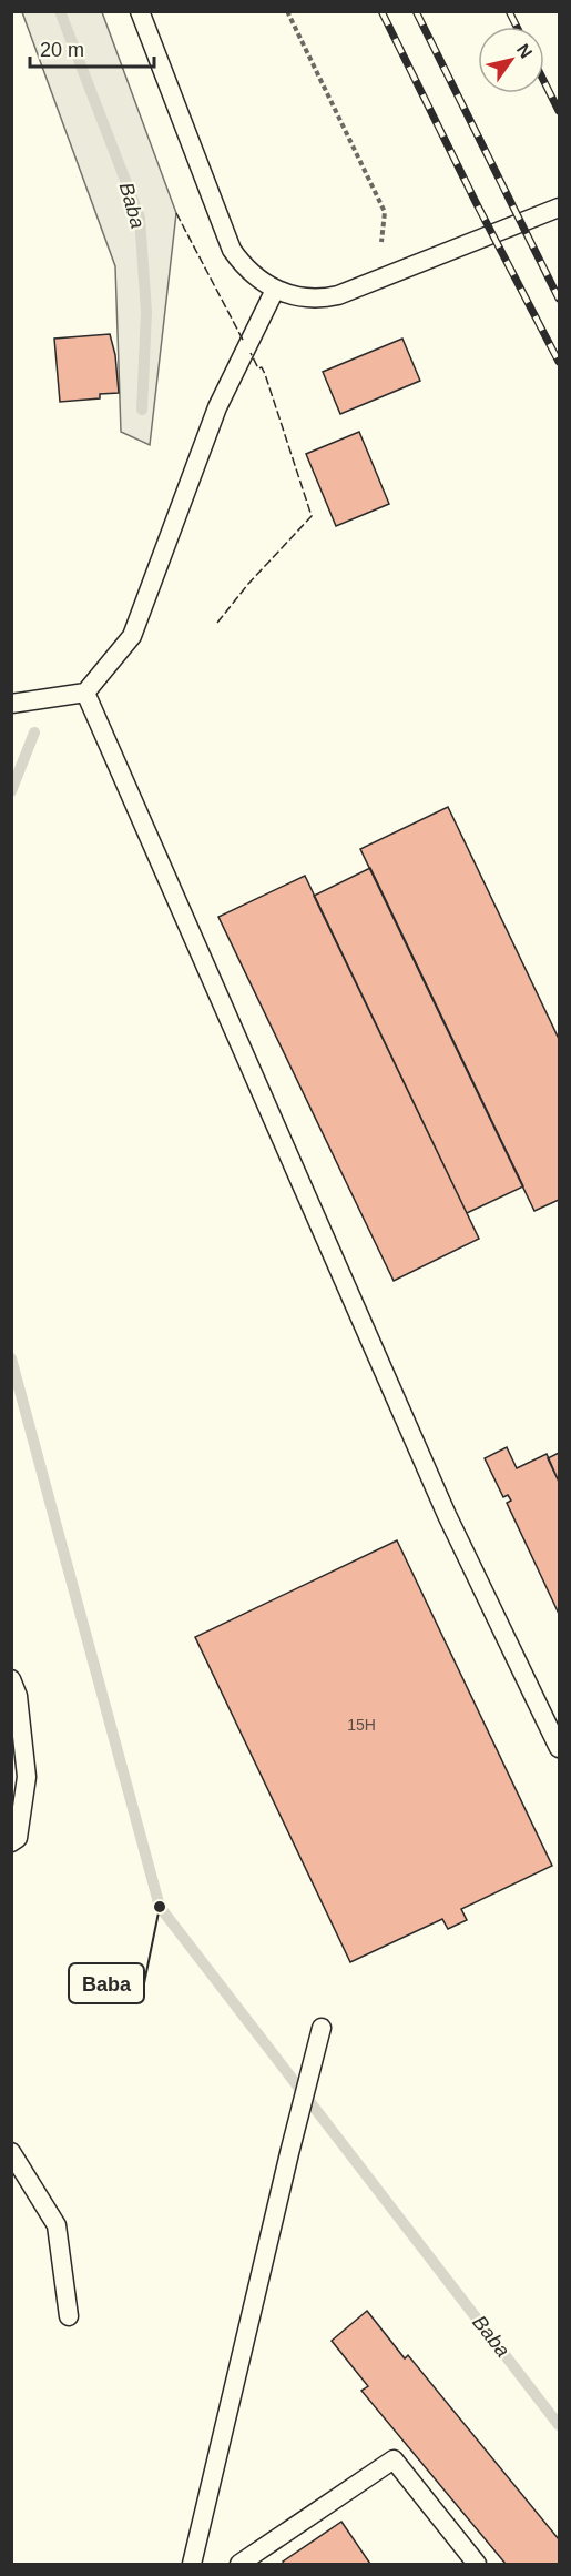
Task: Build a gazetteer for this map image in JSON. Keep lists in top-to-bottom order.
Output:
{
  "water": ["Baba"],
  "places": ["Baba"],
  "house_numbers": ["15H"],
  "scale_bar": "20 m",
  "north": "top right"
}
